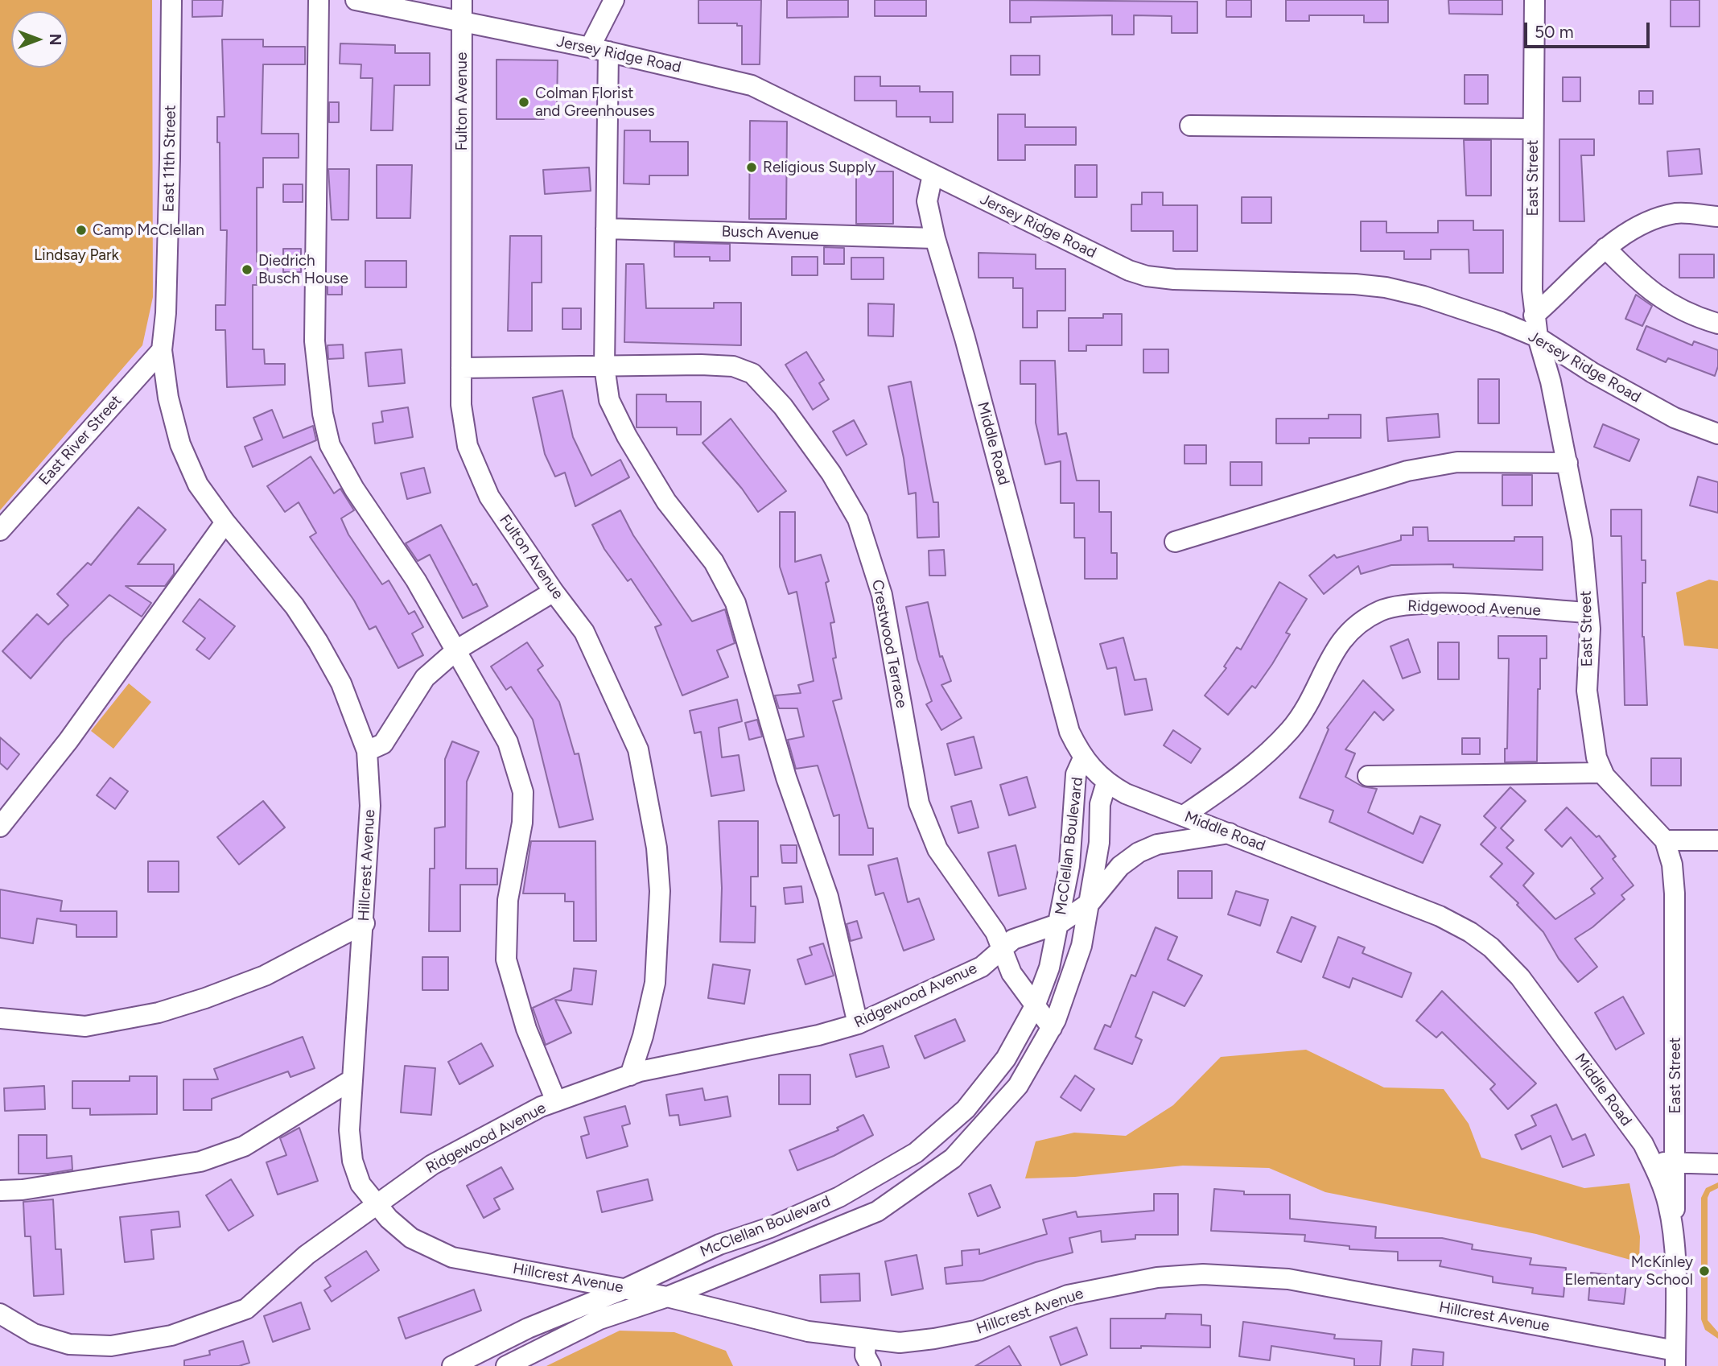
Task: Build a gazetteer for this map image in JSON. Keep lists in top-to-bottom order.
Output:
{
  "streets": {
    "street": [
      "Jersey Ridge Road",
      "Fulton Avenue",
      "East 11th Street",
      "East Street",
      "Busch Avenue",
      "East River Street",
      "Middle Road",
      "Ridgewood Avenue",
      "Crestwood Terrace",
      "McClellan Boulevard",
      "Hillcrest Avenue"
    ]
  },
  "crossings": [
    ["Jersey Ridge Road", "Fulton Avenue"],
    ["Jersey Ridge Road", "East Street"],
    ["Jersey Ridge Road", "Middle Road"],
    ["Fulton Avenue", "Ridgewood Avenue"],
    ["Fulton Avenue", "Crestwood Terrace"],
    ["East 11th Street", "East River Street"],
    ["East 11th Street", "Hillcrest Avenue"],
    ["East Street", "Middle Road"],
    ["East Street", "Ridgewood Avenue"],
    ["Busch Avenue", "Middle Road"],
    ["East River Street", "Hillcrest Avenue"],
    ["Middle Road", "Ridgewood Avenue"],
    ["Middle Road", "McClellan Boulevard"],
    ["Middle Road", "Hillcrest Avenue"],
    ["Ridgewood Avenue", "Crestwood Terrace"],
    ["Ridgewood Avenue", "McClellan Boulevard"],
    ["Ridgewood Avenue", "Hillcrest Avenue"],
    ["McClellan Boulevard", "Hillcrest Avenue"]
  ],
  "parks": ["Lindsay Park"],
  "places": [
    "Colman Florist and Greenhouses",
    "Religious Supply",
    "Camp McClellan",
    "Diedrich Busch House",
    "McKinley Elementary School"
  ],
  "scale_bar": "50 m",
  "north": "right"
}
